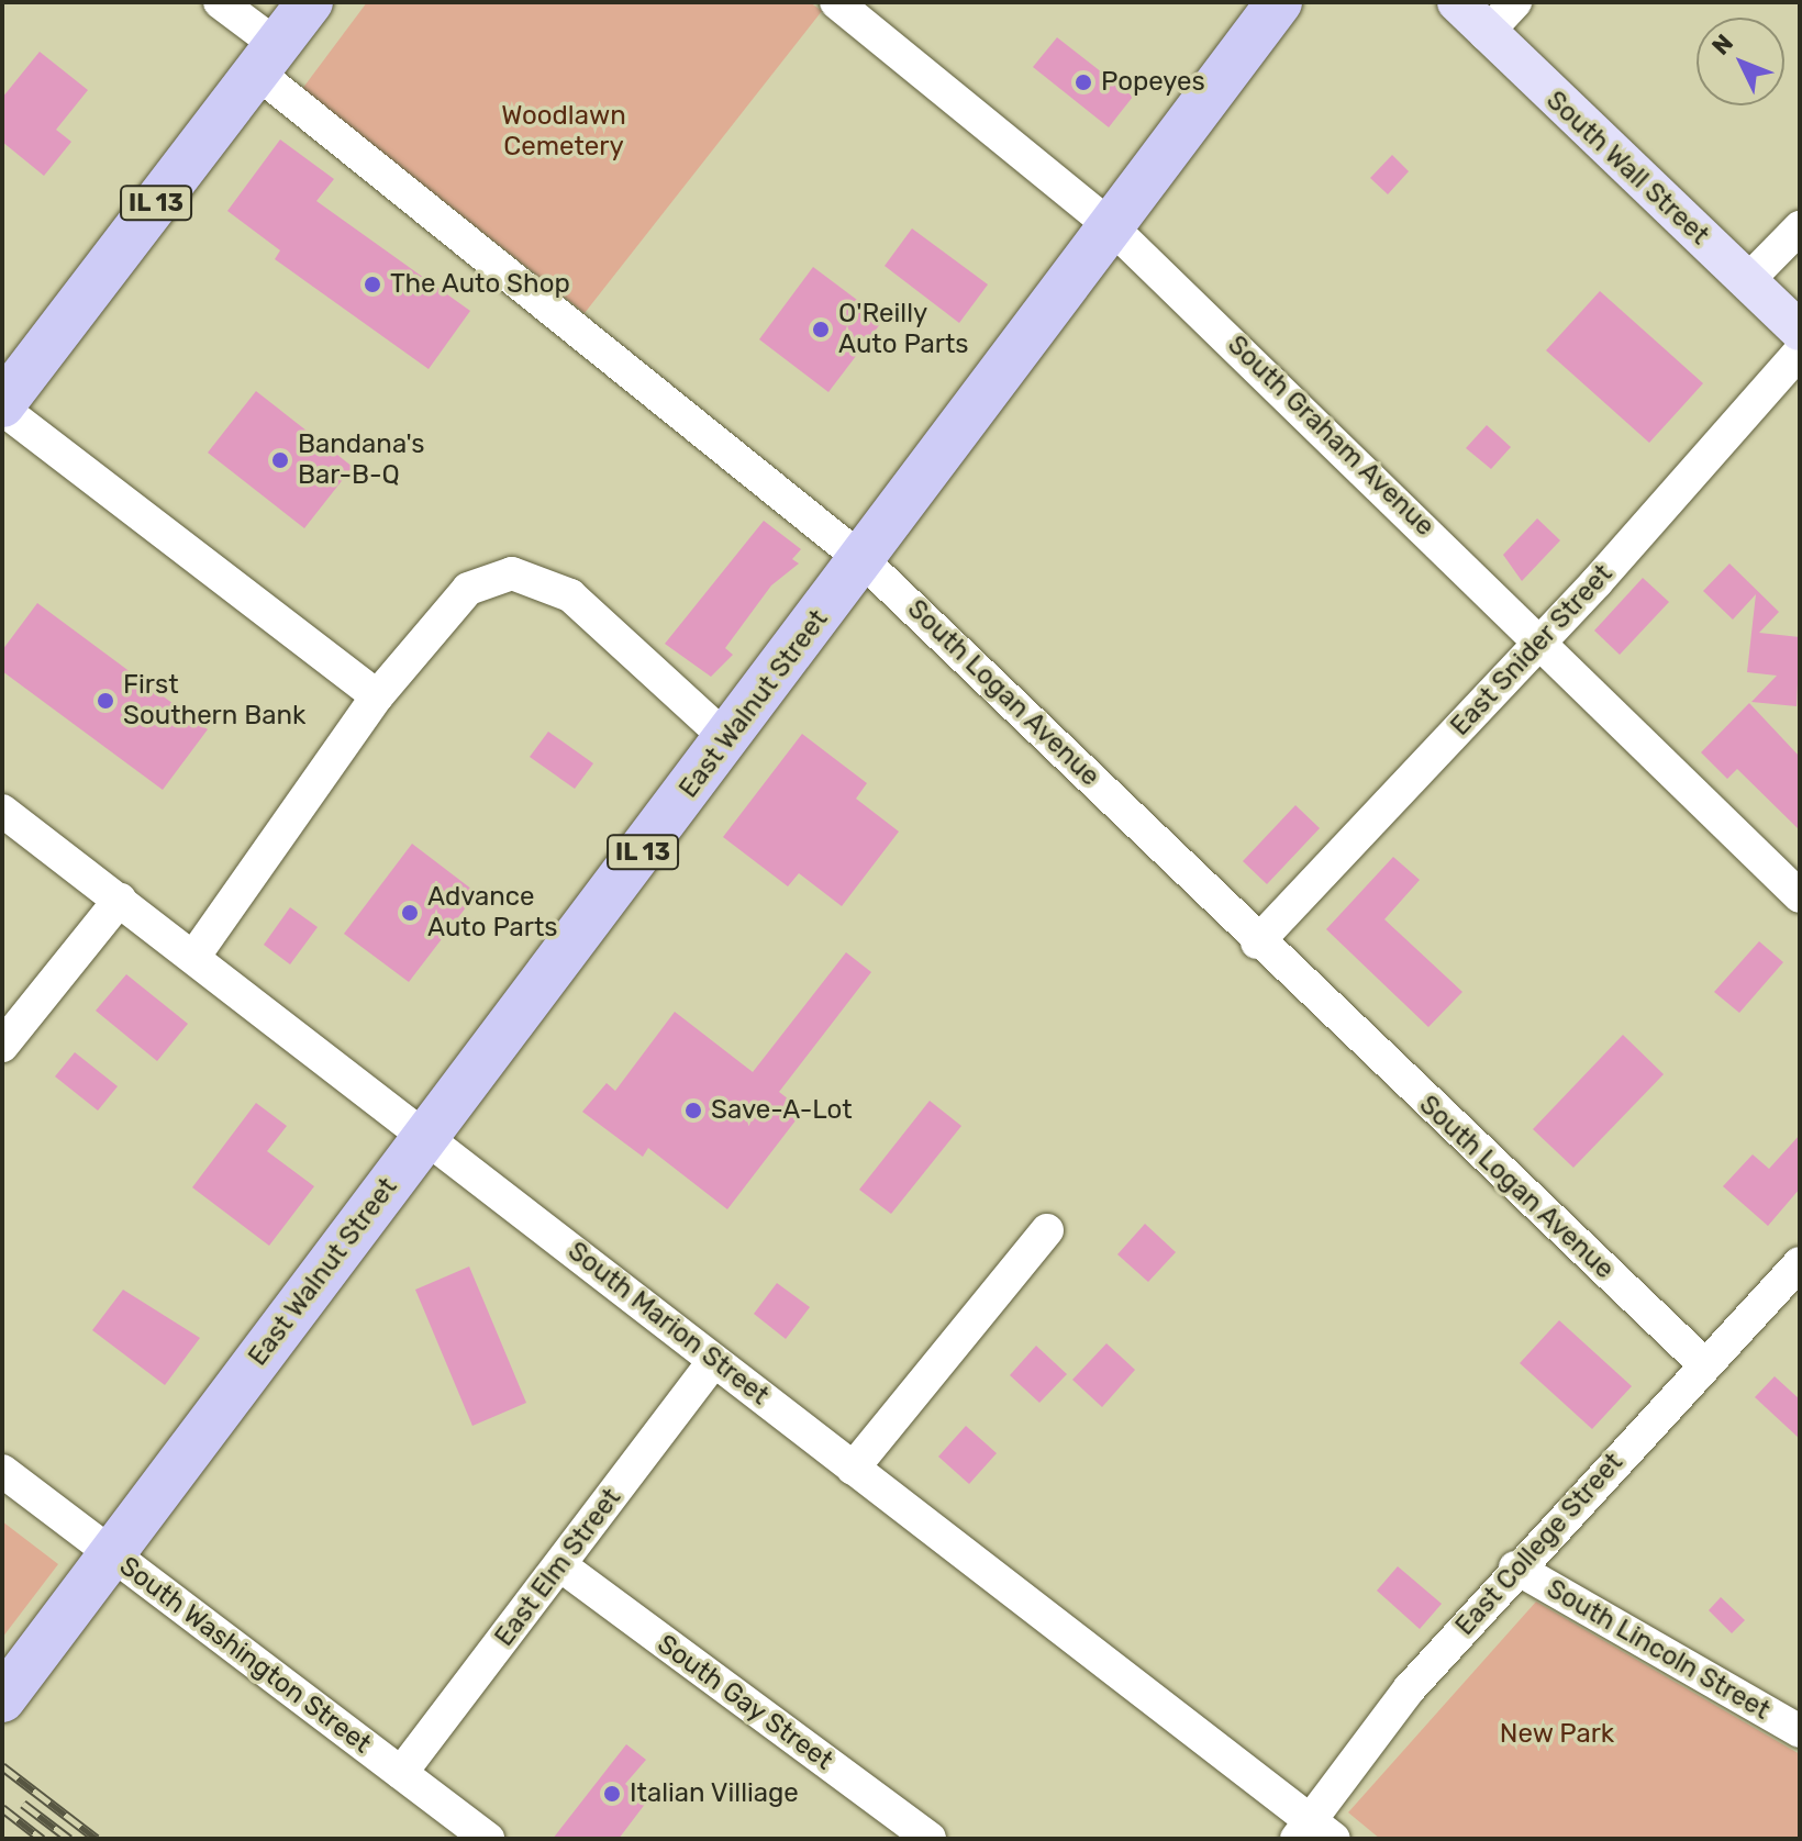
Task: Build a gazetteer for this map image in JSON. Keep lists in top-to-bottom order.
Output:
{
  "streets": {
    "highway": ["IL 13", "East Walnut Street"],
    "main road": ["South Wall Street"],
    "street": [
      "South Graham Avenue",
      "East Snider Street",
      "South Logan Avenue",
      "South Marion Street",
      "East College Street",
      "East Elm Street",
      "South Lincoln Street",
      "South Washington Street",
      "South Gay Street"
    ]
  },
  "crossings": [
    ["IL 13", "South Logan Avenue"],
    ["South Graham Avenue", "East Snider Street"],
    ["South Graham Avenue", "East Walnut Street"],
    ["East Snider Street", "South Logan Avenue"],
    ["South Logan Avenue", "East Walnut Street"],
    ["South Logan Avenue", "East College Street"],
    ["East Walnut Street", "South Marion Street"],
    ["East Walnut Street", "South Washington Street"],
    ["South Marion Street", "East College Street"],
    ["South Marion Street", "East Elm Street"],
    ["East College Street", "South Lincoln Street"],
    ["East Elm Street", "South Washington Street"],
    ["East Elm Street", "South Gay Street"]
  ],
  "parks": ["Woodlawn Cemetery", "New Park"],
  "places": [
    "Popeyes",
    "The Auto Shop",
    "O'Reilly Auto Parts",
    "Bandana's Bar-B-Q",
    "First Southern Bank",
    "Advance Auto Parts",
    "Save-A-Lot",
    "Italian Villiage"
  ],
  "north": "top left"
}
